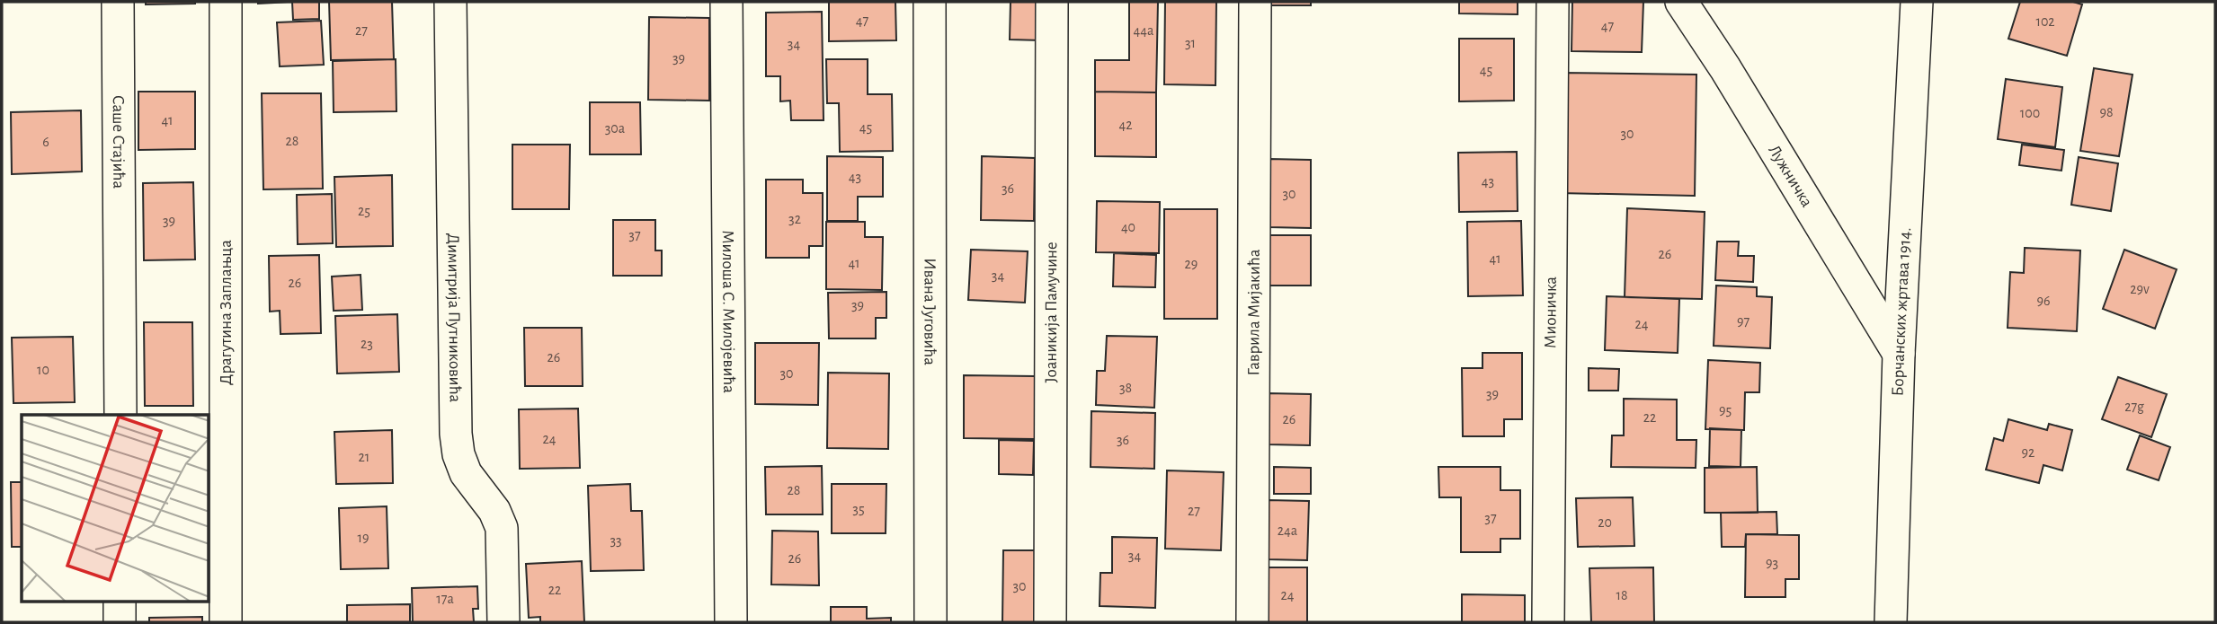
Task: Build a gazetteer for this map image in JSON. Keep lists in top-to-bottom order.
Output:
{
  "streets": {
    "street": [
      "Саше Стајића",
      "Лужничка",
      "Борчанских жртава 1914.",
      "Драгутина Заплањца",
      "Милоша С. Милојевића",
      "Ивана Југовића",
      "Јоаникија Памучине",
      "Гаврила Мијакића",
      "Мионичка",
      "Димитрија Путниковића"
    ]
  },
  "crossings": [
    ["Лужничка", "Борчанских жртава 1914."]
  ],
  "house_numbers": [
    "47",
    "102",
    "47",
    "27",
    "44a",
    "31",
    "34",
    "39",
    "45",
    "98",
    "100",
    "41",
    "42",
    "45",
    "30a",
    "30",
    "28",
    "6",
    "43",
    "43",
    "36",
    "30",
    "25",
    "32",
    "39",
    "40",
    "37",
    "26",
    "41",
    "41",
    "29",
    "34",
    "26",
    "29v",
    "96",
    "39",
    "97",
    "24",
    "23",
    "26",
    "10",
    "30",
    "38",
    "39",
    "27g",
    "95",
    "22",
    "26",
    "24",
    "36",
    "92",
    "21",
    "28",
    "35",
    "27",
    "37",
    "20",
    "24a",
    "19",
    "33",
    "34",
    "26",
    "93",
    "30",
    "22",
    "24",
    "18",
    "17a"
  ]
}
